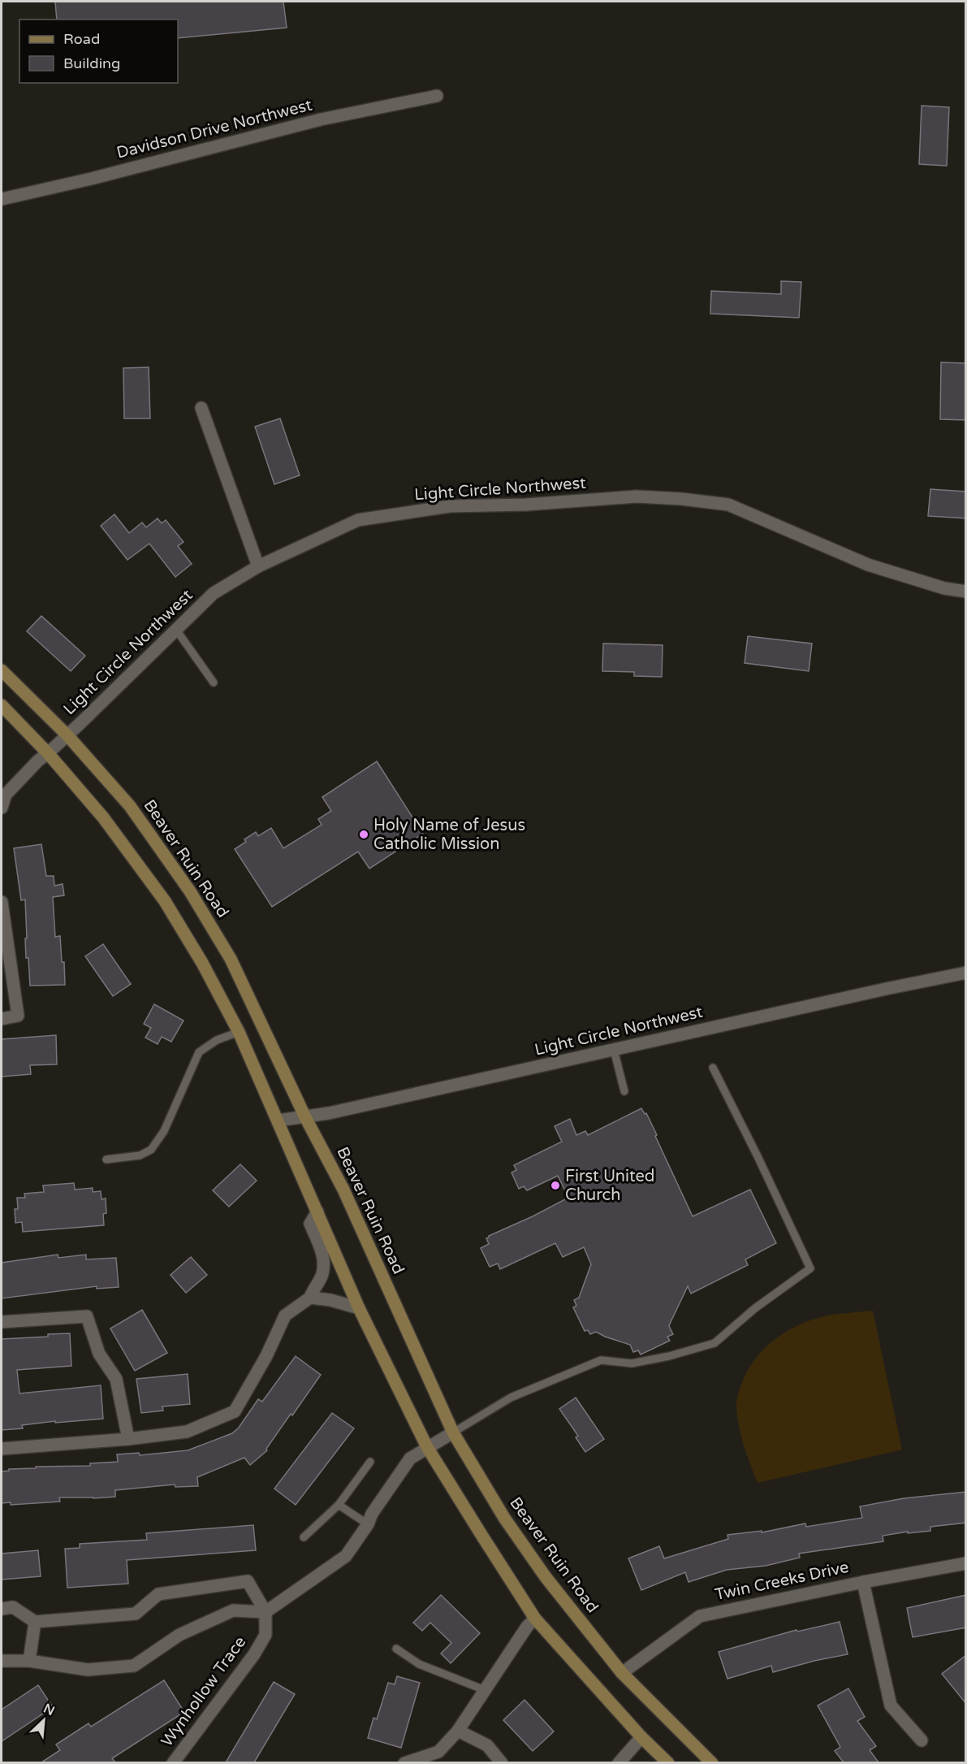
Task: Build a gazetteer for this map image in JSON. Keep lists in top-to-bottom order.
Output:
{
  "streets": {
    "main road": ["Beaver Ruin Road"],
    "street": [
      "Davidson Drive Northwest",
      "Light Circle Northwest",
      "Twin Creeks Drive",
      "Wynhollow Trace"
    ]
  },
  "crossings": [
    ["Light Circle Northwest", "Beaver Ruin Road"],
    ["Beaver Ruin Road", "Twin Creeks Drive"]
  ],
  "places": ["Holy Name of Jesus Catholic Mission", "First United Church"],
  "legend": ["Road", "Building"],
  "north": "top right"
}
